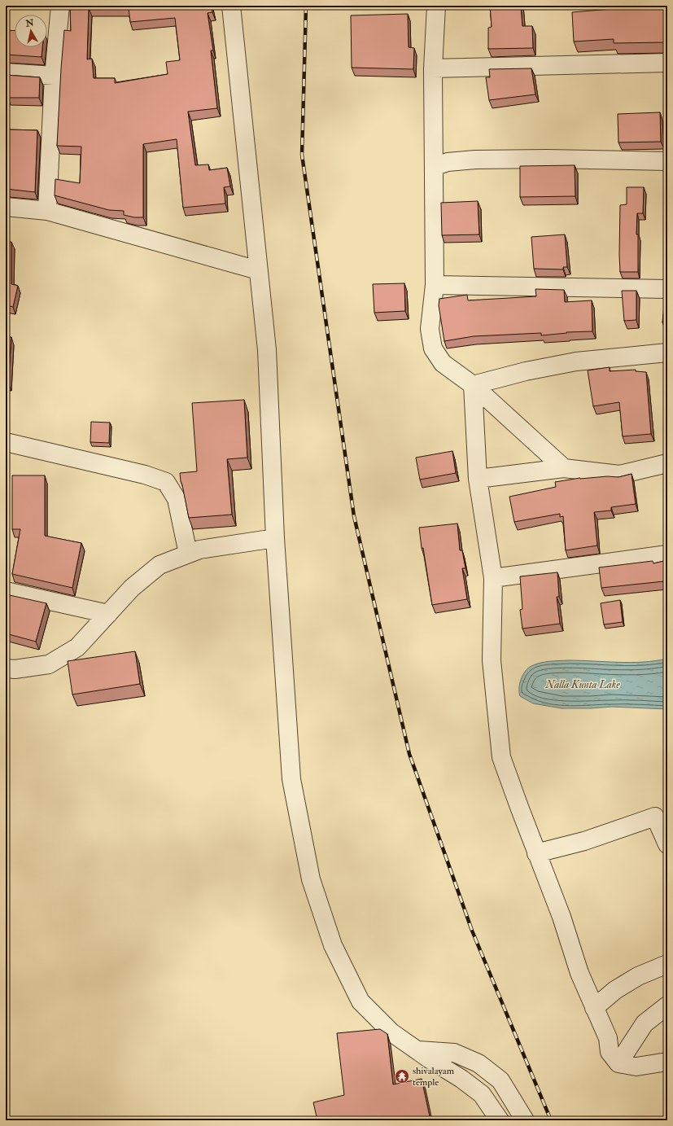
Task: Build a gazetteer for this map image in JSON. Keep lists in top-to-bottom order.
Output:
{
  "water": ["Nalla Kunta Lake"],
  "places": {
    "temple": ["shivalayam temple"]
  },
  "north": "top"
}
